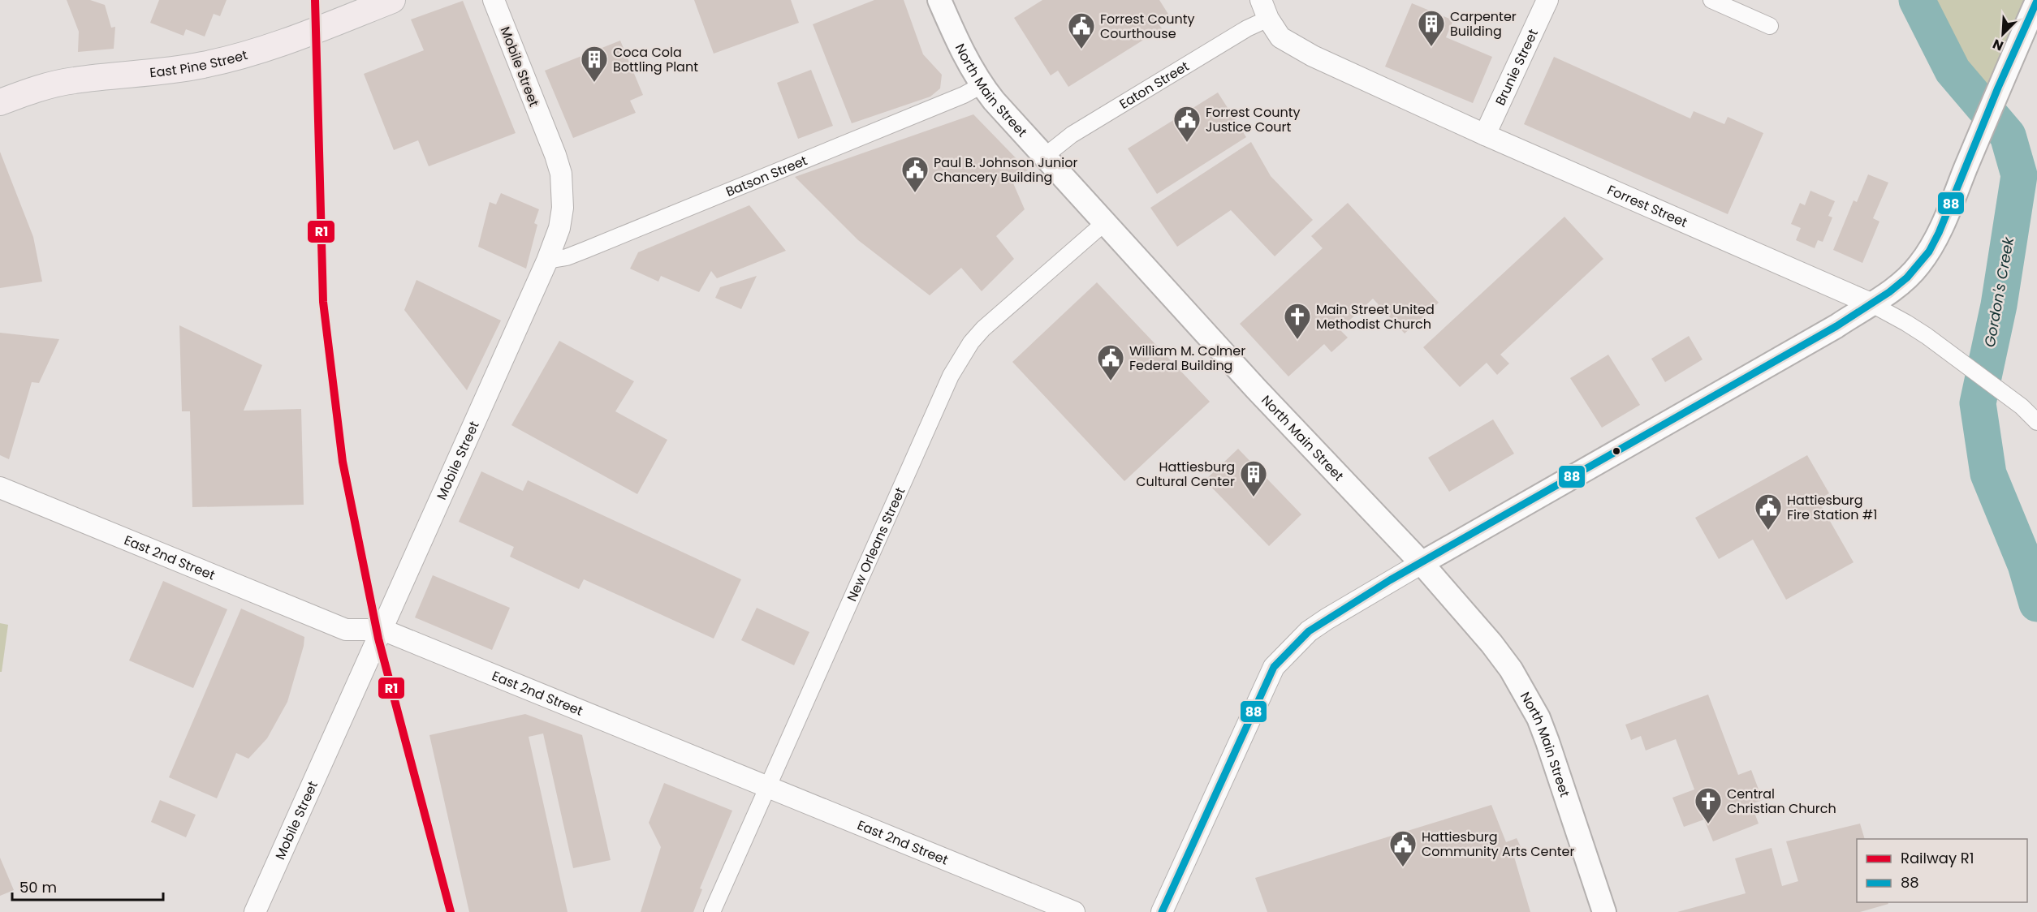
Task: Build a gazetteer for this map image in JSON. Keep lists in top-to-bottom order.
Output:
{
  "streets": {
    "main road": ["East Pine Street", "North Main Street"],
    "street": [
      "Mobile Street",
      "Brunie Street",
      "Eaton Street",
      "Batson Street",
      "Forrest Street",
      "New Orleans Street",
      "East 2nd Street"
    ]
  },
  "crossings": [
    ["Mobile Street", "Batson Street"],
    ["Mobile Street", "East 2nd Street"],
    ["Brunie Street", "Forrest Street"],
    ["Eaton Street", "North Main Street"],
    ["Eaton Street", "Forrest Street"],
    ["North Main Street", "Batson Street"],
    ["North Main Street", "New Orleans Street"],
    ["New Orleans Street", "East 2nd Street"]
  ],
  "water": ["Gordon's Creek"],
  "places": {
    "building": ["Carpenter Building", "Coca Cola Bottling Plant", "Hattiesburg Cultural Center"],
    "public building": [
      "Forrest County Courthouse",
      "Forrest County Justice Court",
      "Paul B. Johnson Junior Chancery Building",
      "William M. Colmer Federal Building",
      "Hattiesburg Fire Station #1",
      "Hattiesburg Community Arts Center"
    ],
    "church": ["Main Street United Methodist Church", "Central Christian Church"]
  },
  "lines": ["rail line R1", "transit line 88"],
  "legend": ["Railway R1", "88"],
  "scale_bar": "50 m",
  "north": "bottom left"
}
